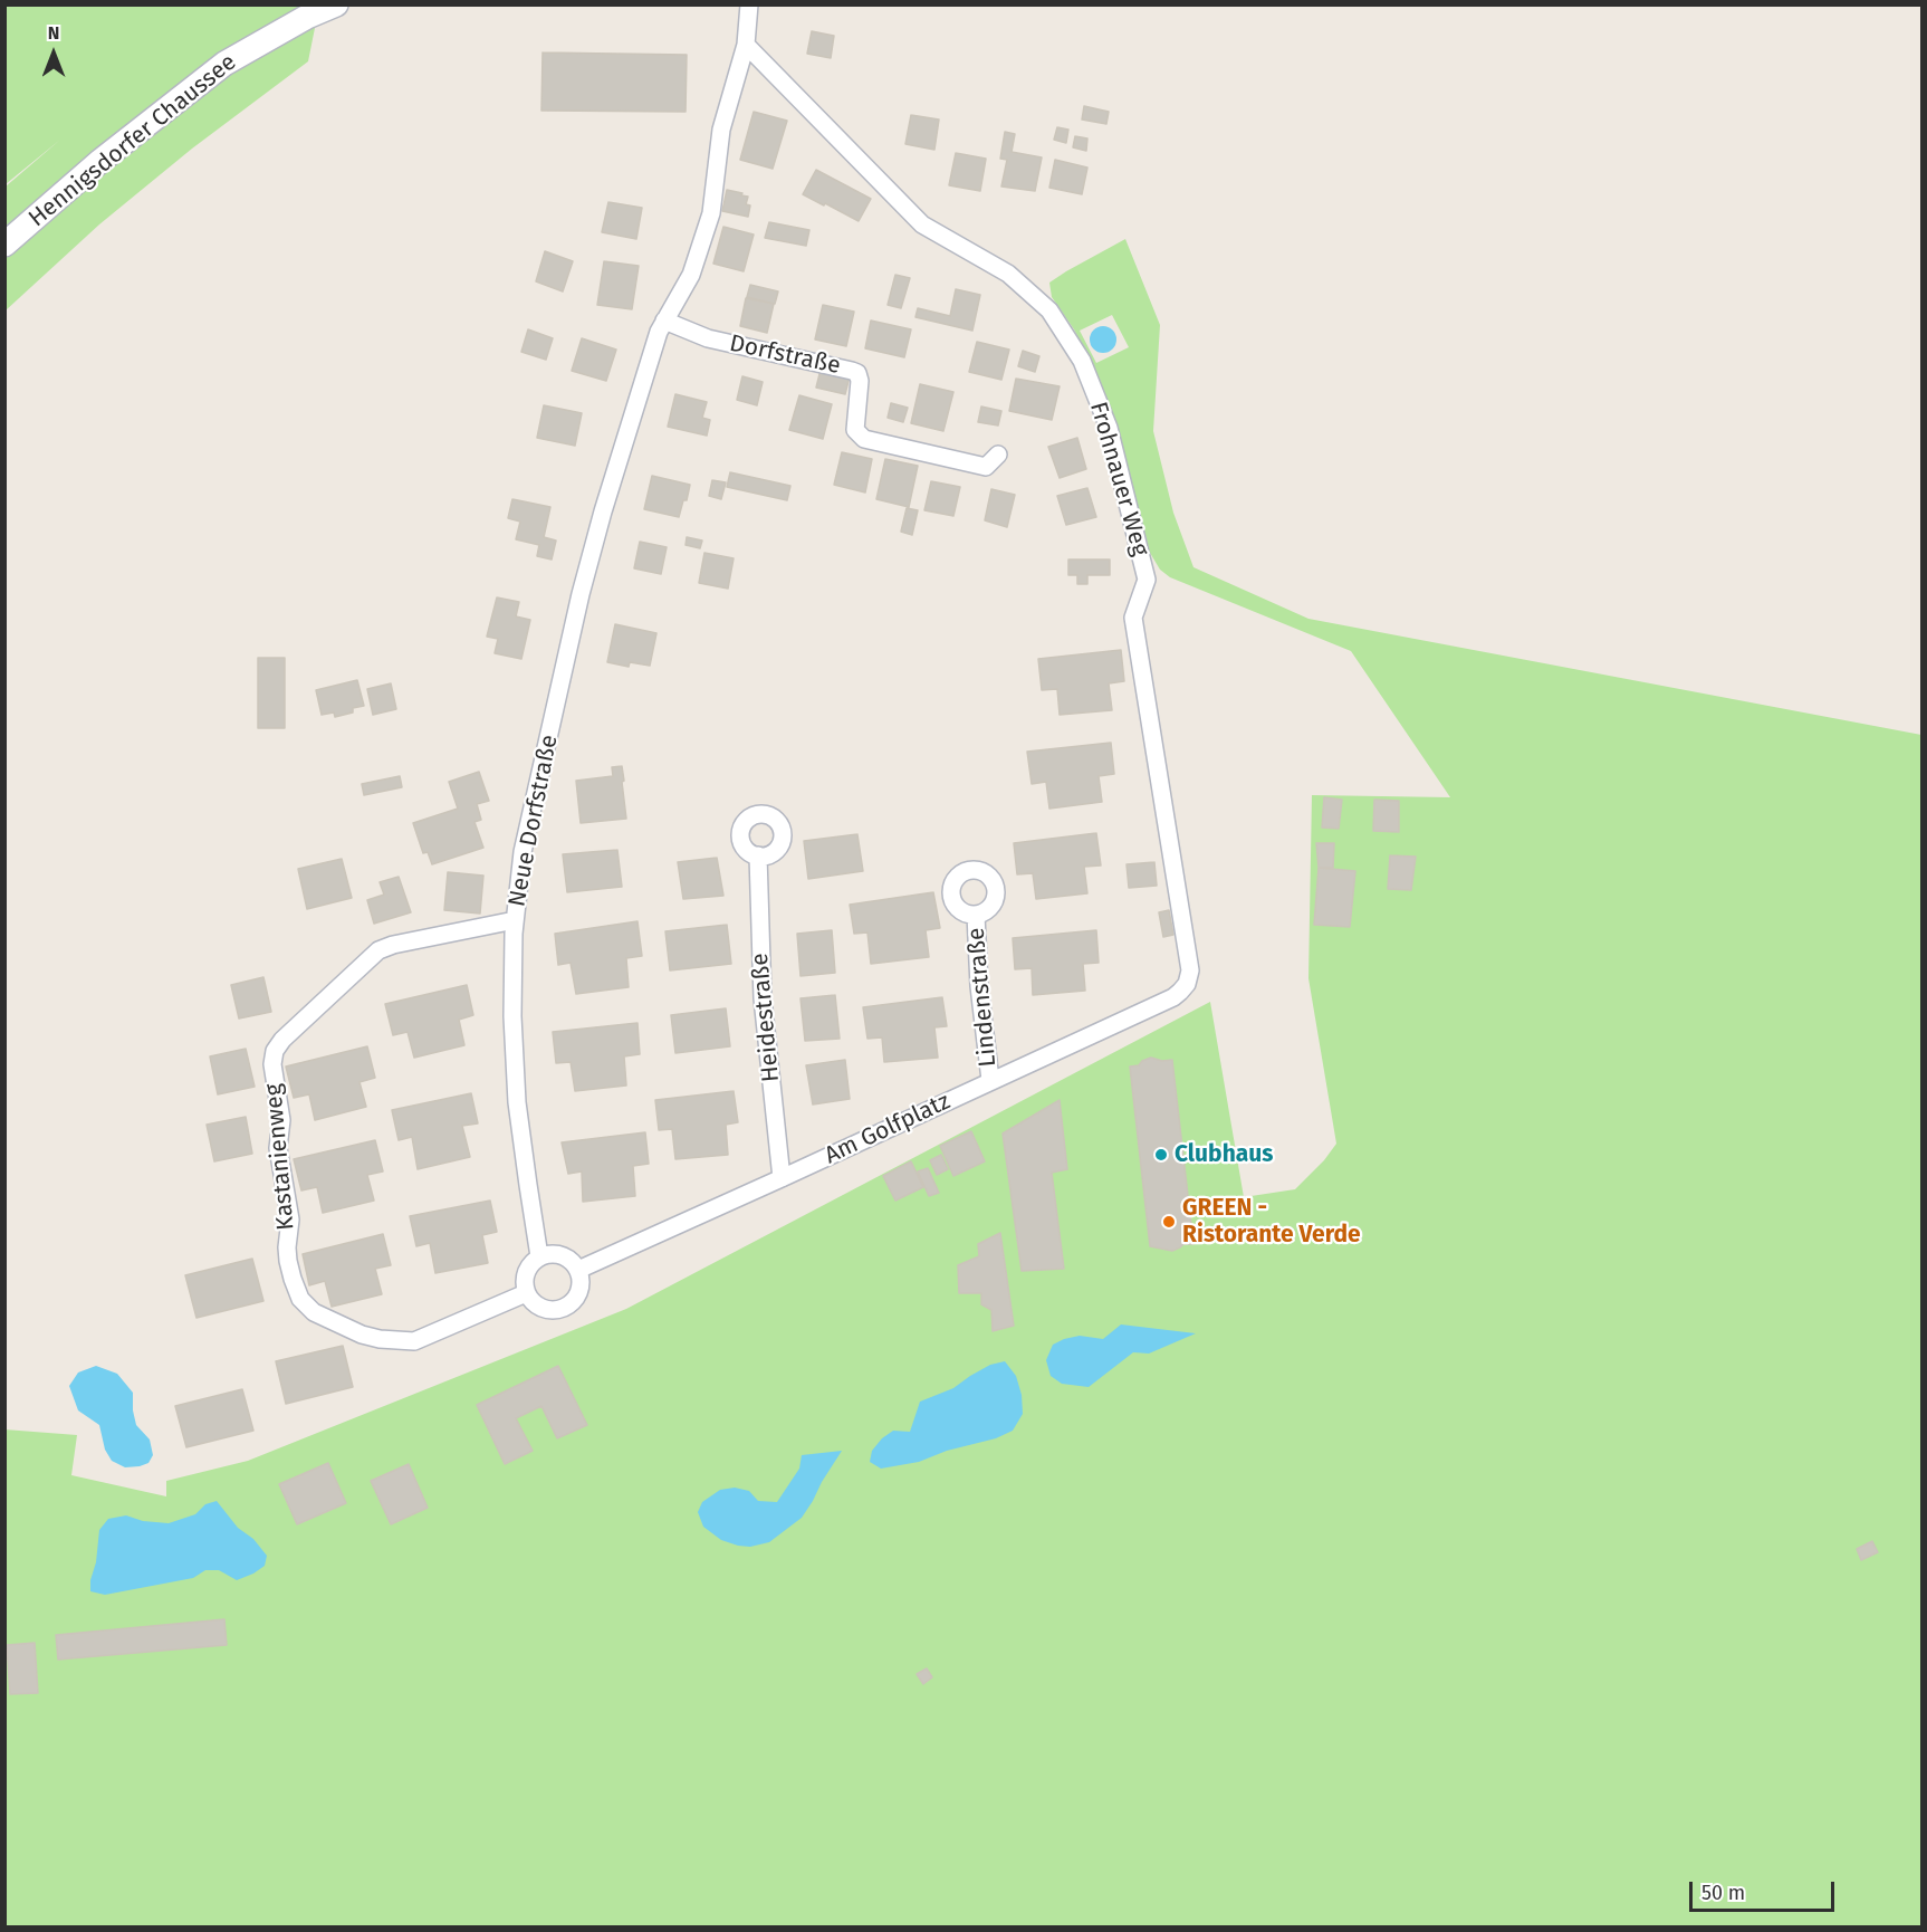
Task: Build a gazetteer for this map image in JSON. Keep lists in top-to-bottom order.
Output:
{
  "streets": {
    "main road": ["Hennigsdorfer Chaussee"],
    "street": [
      "Dorfstraße",
      "Frohnauer Weg",
      "Neue Dorfstraße",
      "Lindenstraße",
      "Heidestraße",
      "Am Golfplatz",
      "Kastanienweg"
    ]
  },
  "crossings": [
    ["Dorfstraße", "Neue Dorfstraße"],
    ["Frohnauer Weg", "Am Golfplatz"],
    ["Neue Dorfstraße", "Am Golfplatz"],
    ["Neue Dorfstraße", "Kastanienweg"],
    ["Lindenstraße", "Am Golfplatz"],
    ["Heidestraße", "Am Golfplatz"],
    ["Am Golfplatz", "Kastanienweg"]
  ],
  "places": ["Clubhaus", "GREEN - Ristorante Verde"],
  "scale_bar": "50 m",
  "north": "top"
}
